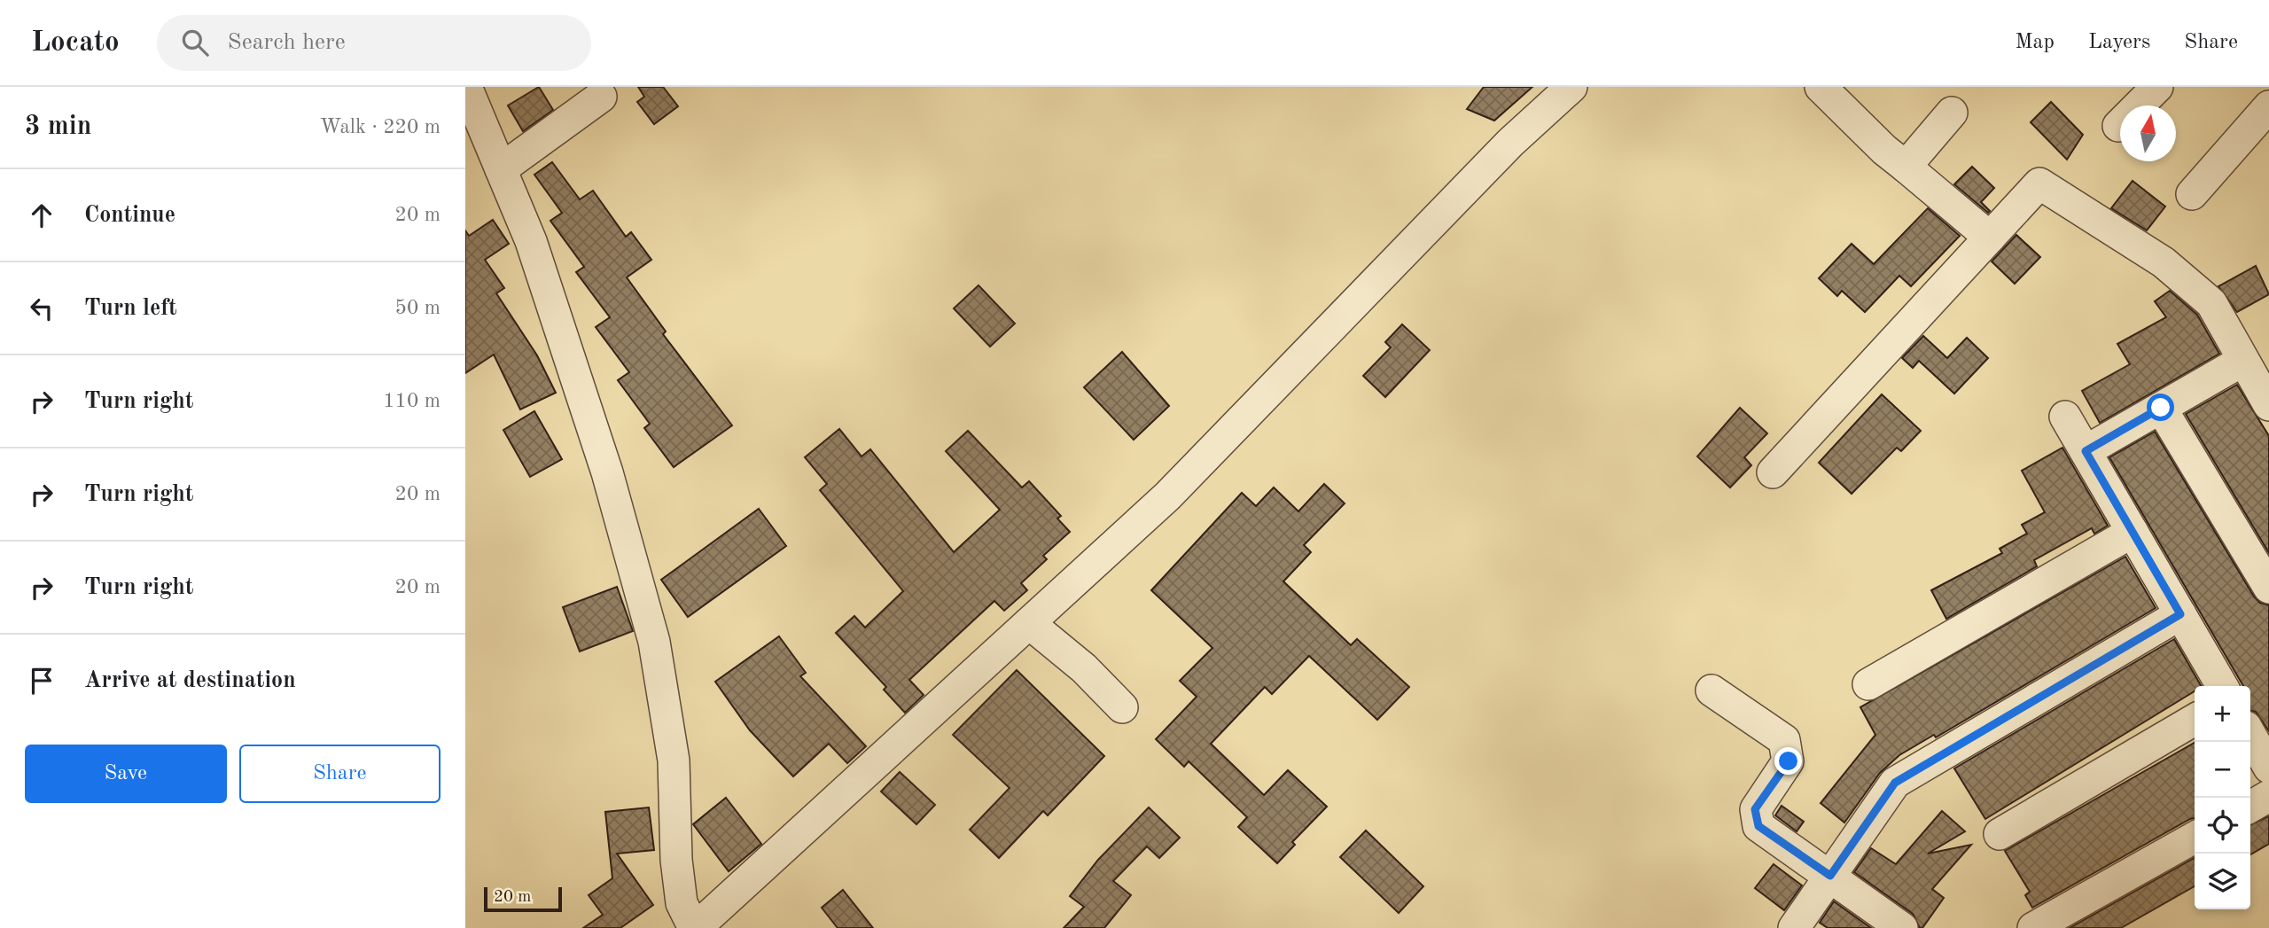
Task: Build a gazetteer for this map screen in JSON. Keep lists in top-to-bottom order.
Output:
{
  "scale_bar": "20 m",
  "north": "top",
  "page": {
    "header": "Locato",
    "search": "Search here",
    "nav": ["Map", "Layers", "Share"],
    "heading": ["3 min", "Walk · 220 m"],
    "list": [
      ["Continue", "20 m"],
      ["Turn left", "50 m"],
      ["Turn right", "110 m"],
      ["Turn right", "20 m"],
      ["Turn right", "20 m"],
      "Arrive at destination"
    ],
    "map_buttons": ["+", "−"],
    "buttons": ["Save", "Share"],
    "scale": "20 m"
  }
}
